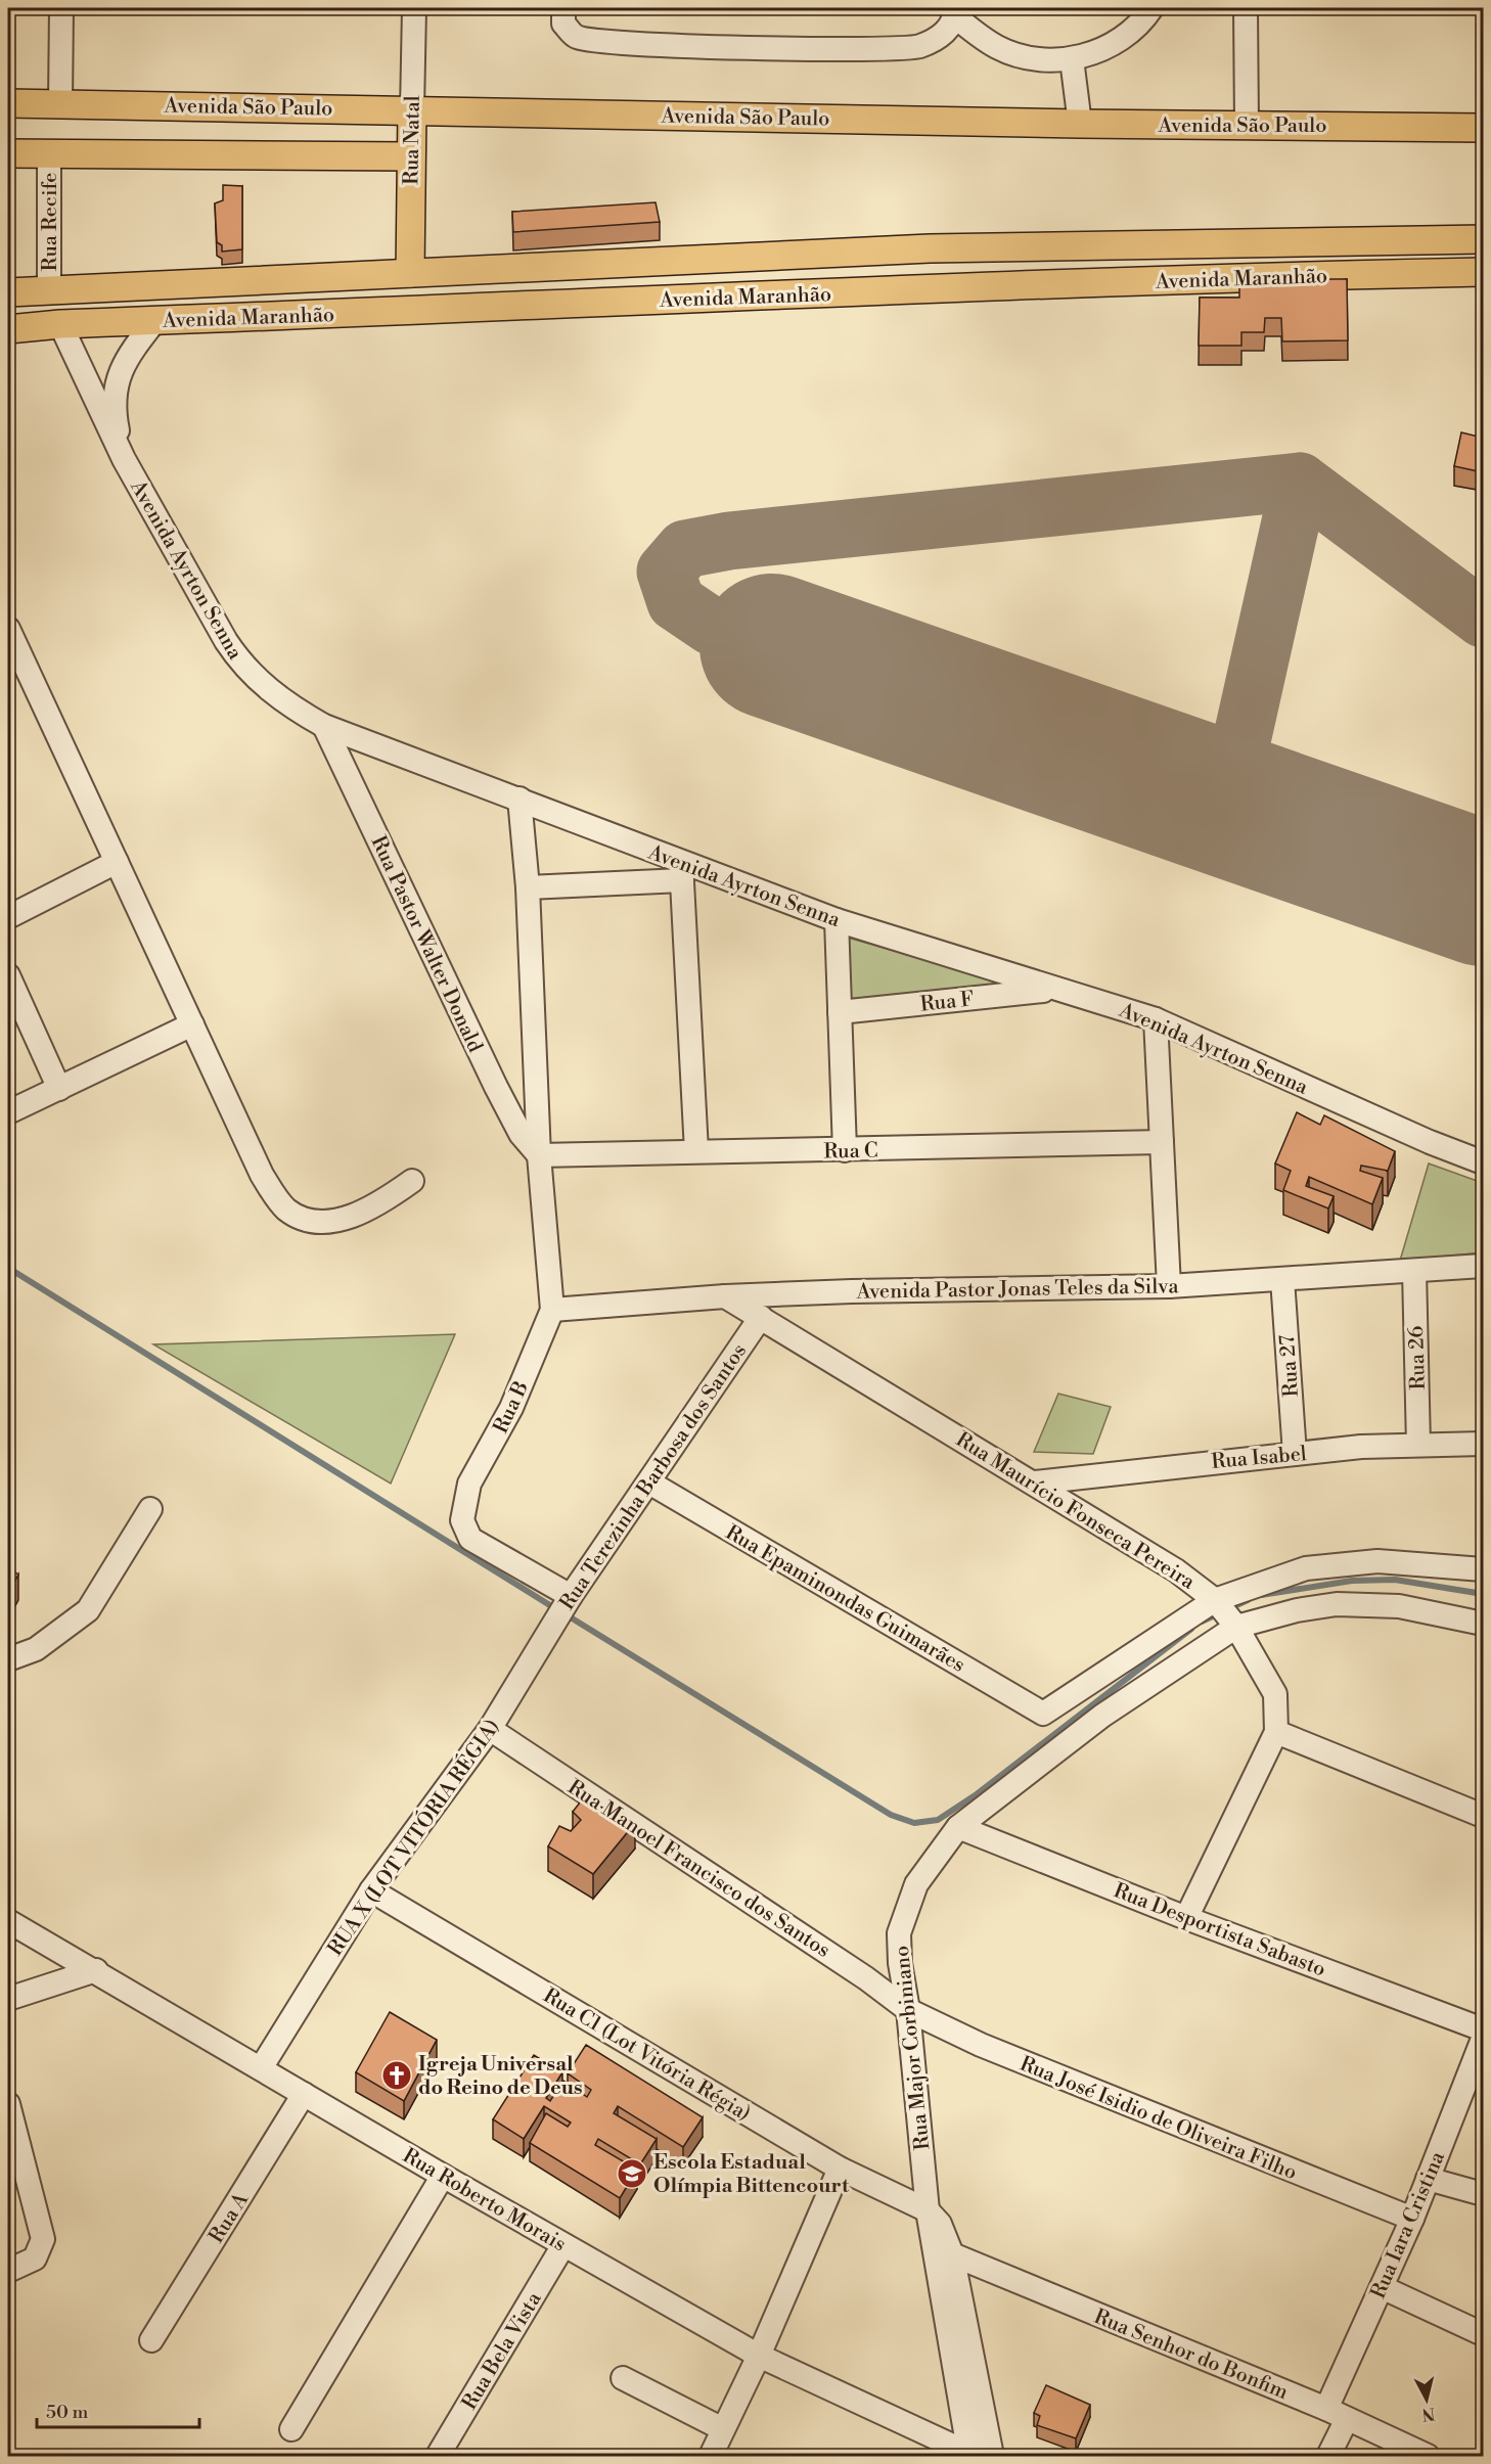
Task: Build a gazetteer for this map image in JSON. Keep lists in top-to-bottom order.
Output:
{
  "streets": {
    "main road": ["Avenida São Paulo", "Rua Natal", "Avenida Maranhão"],
    "street": [
      "Rua Recife",
      "Avenida Ayrton Senna",
      "Rua Pastor Walter Donald",
      "Rua F",
      "Rua C",
      "Avenida Pastor Jonas Teles da Silva",
      "Rua 26",
      "Rua 27",
      "Rua B",
      "Rua Isabel",
      "Rua Terezinha Barbosa dos Santos",
      "Rua Maurício Fonseca Pereira",
      "Rua Epaminondas Guimarães",
      "RUA X (LOT VITÓRIA RÉGIA)",
      "Rua Manoel Francisco dos Santos",
      "Rua Desportista Sabasto",
      "Rua Major Corbiniano",
      "Rua C1 (Lot Vitória Régia)",
      "Rua José Isidio de Oliveira Filho",
      "Rua Roberto Morais",
      "Rua A",
      "Rua Iara Cristina",
      "Rua Bela Vista",
      "Rua Senhor do Bonfim"
    ]
  },
  "crossings": [
    ["Avenida São Paulo", "Rua Natal"],
    ["Rua Natal", "Avenida Maranhão"],
    ["Rua Recife", "Avenida Maranhão"],
    ["Avenida Maranhão", "Avenida Ayrton Senna"],
    ["Avenida Ayrton Senna", "Rua Pastor Walter Donald"],
    ["Avenida Ayrton Senna", "Rua F"],
    ["Avenida Ayrton Senna", "Rua B"],
    ["Rua Pastor Walter Donald", "Rua C"],
    ["Rua Pastor Walter Donald", "Rua B"],
    ["Rua C", "Rua B"],
    ["Avenida Pastor Jonas Teles da Silva", "Rua 26"],
    ["Avenida Pastor Jonas Teles da Silva", "Rua 27"],
    ["Avenida Pastor Jonas Teles da Silva", "Rua B"],
    ["Avenida Pastor Jonas Teles da Silva", "Rua Maurício Fonseca Pereira"],
    ["Rua 26", "Rua Isabel"],
    ["Rua 27", "Rua Isabel"],
    ["Rua B", "Rua Terezinha Barbosa dos Santos"],
    ["Rua Isabel", "Rua Maurício Fonseca Pereira"],
    ["Rua Terezinha Barbosa dos Santos", "Rua Maurício Fonseca Pereira"],
    ["Rua Terezinha Barbosa dos Santos", "Rua Epaminondas Guimarães"],
    ["Rua Terezinha Barbosa dos Santos", "RUA X (LOT VITÓRIA RÉGIA)"],
    ["Rua Maurício Fonseca Pereira", "Rua Epaminondas Guimarães"],
    ["Rua Maurício Fonseca Pereira", "Rua Desportista Sabasto"],
    ["Rua Maurício Fonseca Pereira", "Rua Major Corbiniano"],
    ["RUA X (LOT VITÓRIA RÉGIA)", "Rua Manoel Francisco dos Santos"],
    ["RUA X (LOT VITÓRIA RÉGIA)", "Rua C1 (Lot Vitória Régia)"],
    ["RUA X (LOT VITÓRIA RÉGIA)", "Rua Roberto Morais"],
    ["Rua Manoel Francisco dos Santos", "Rua Major Corbiniano"],
    ["Rua Manoel Francisco dos Santos", "Rua José Isidio de Oliveira Filho"],
    ["Rua Desportista Sabasto", "Rua Major Corbiniano"],
    ["Rua Major Corbiniano", "Rua C1 (Lot Vitória Régia)"],
    ["Rua Major Corbiniano", "Rua José Isidio de Oliveira Filho"],
    ["Rua Major Corbiniano", "Rua Roberto Morais"],
    ["Rua Major Corbiniano", "Rua Senhor do Bonfim"],
    ["Rua José Isidio de Oliveira Filho", "Rua Iara Cristina"],
    ["Rua Roberto Morais", "Rua A"],
    ["Rua Roberto Morais", "Rua Bela Vista"],
    ["Rua Iara Cristina", "Rua Senhor do Bonfim"]
  ],
  "places": {
    "church": ["Igreja Universal do Reino de Deus"],
    "school or university": ["Escola Estadual Olímpia Bittencourt"]
  },
  "scale_bar": "50 m",
  "north": "bottom"
}
